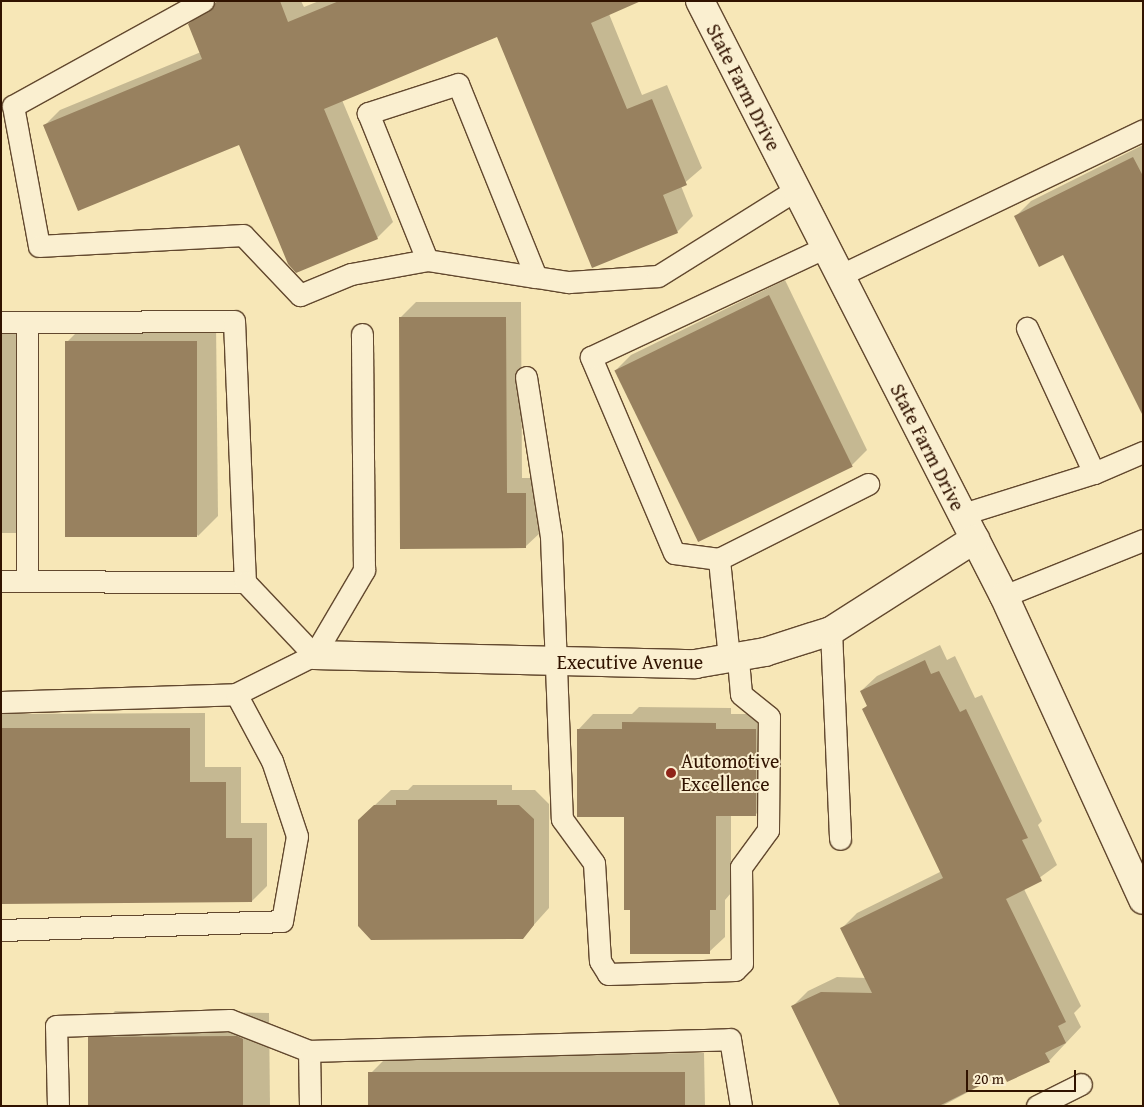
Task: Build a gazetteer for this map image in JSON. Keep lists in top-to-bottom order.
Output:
{
  "streets": {
    "street": ["State Farm Drive", "Executive Avenue"]
  },
  "crossings": [
    ["State Farm Drive", "Executive Avenue"]
  ],
  "places": ["Automotive Excellence"],
  "scale_bar": "20 m"
}
